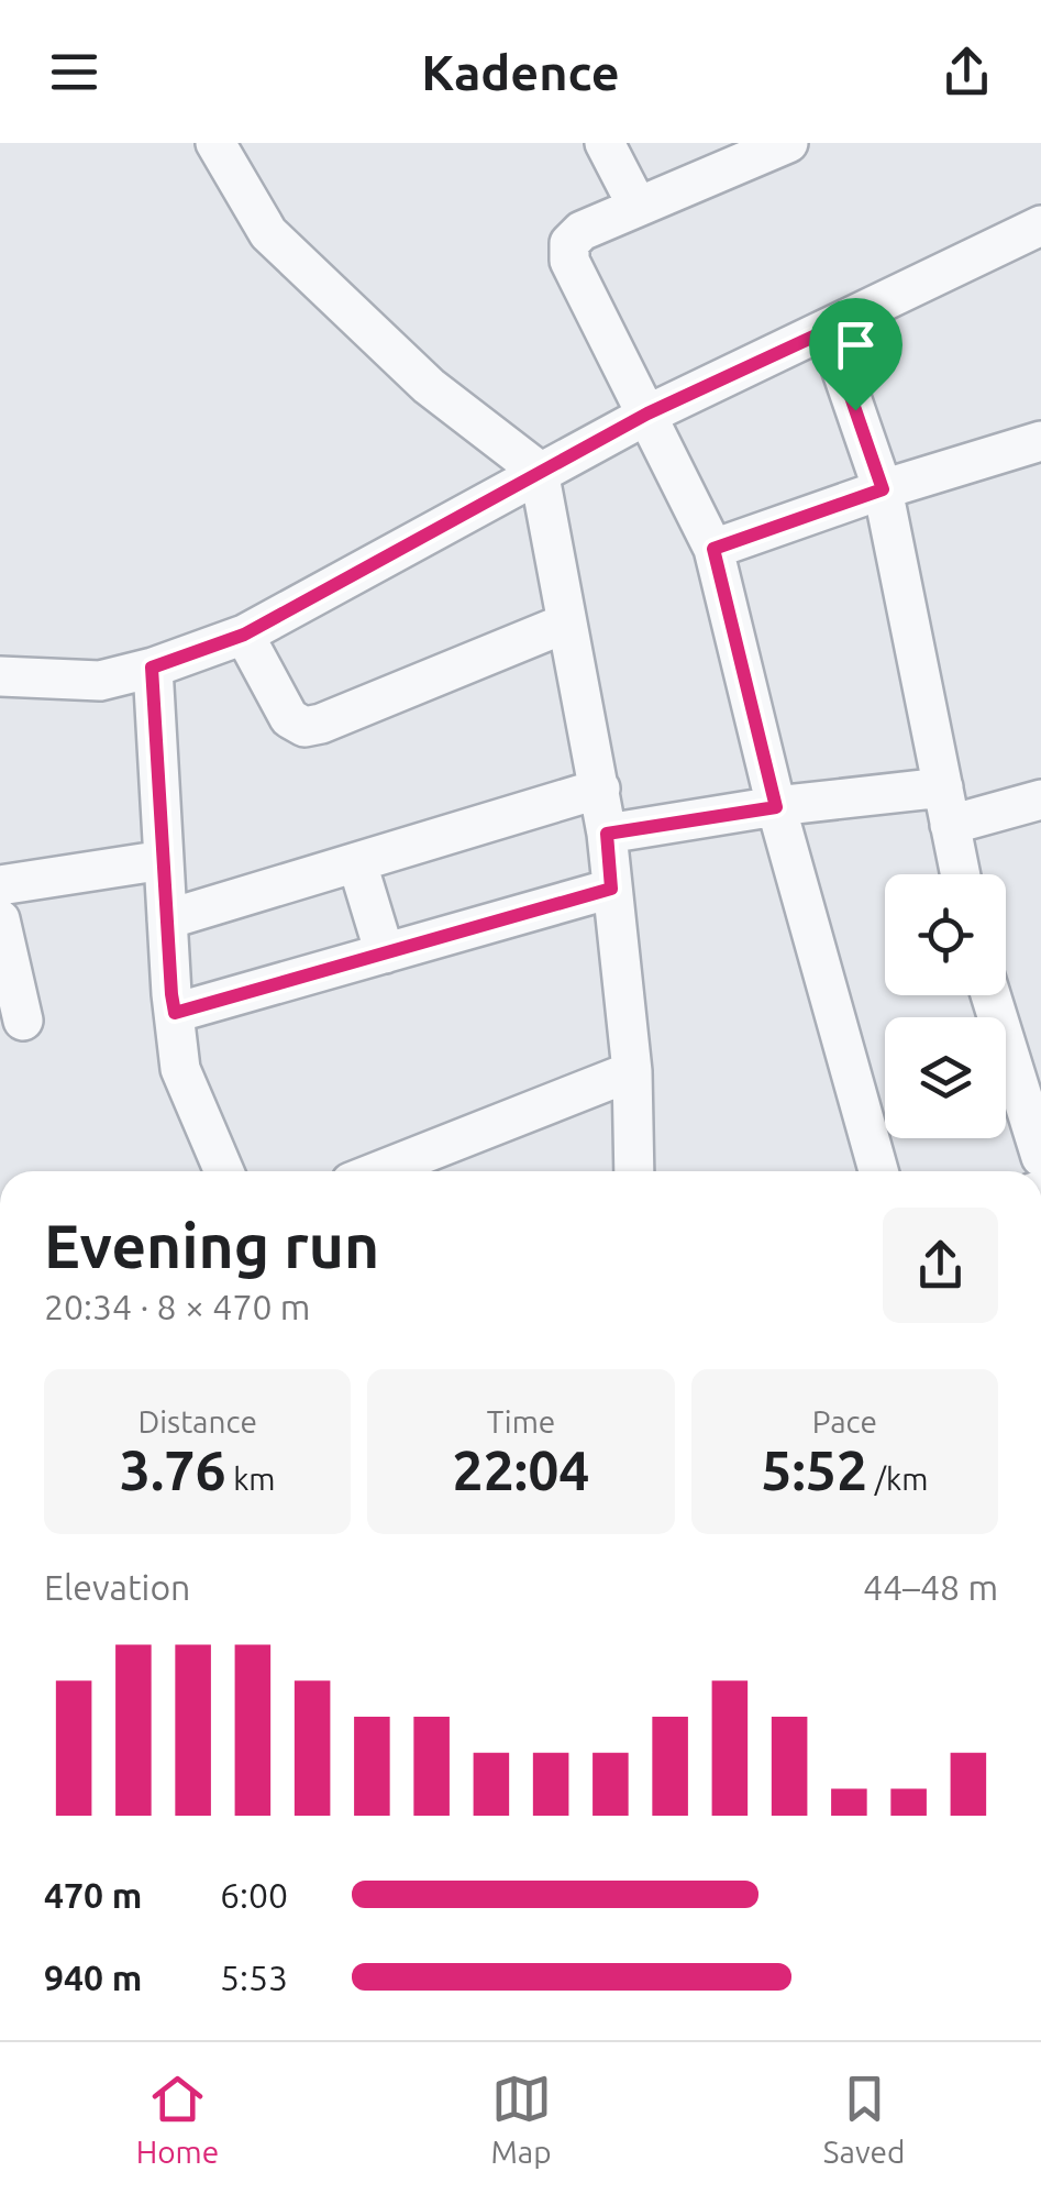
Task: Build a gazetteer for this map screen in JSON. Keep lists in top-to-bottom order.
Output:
{
  "page": {
    "header": "Kadence",
    "heading": ["Evening run", "20:34 · 8 × 470 m"],
    "stats": [
      ["Distance", "3.76 km"],
      ["Time", "22:04"],
      ["Pace", "5:52 /km"]
    ],
    "chart": ["Elevation", "44–48 m"],
    "list": [
      {
        "name": "470 m",
        "note": "6:00"
      },
      {
        "name": "940 m",
        "note": "5:53"
      }
    ],
    "tabs": ["Home", "Map", "Saved"]
  }
}
